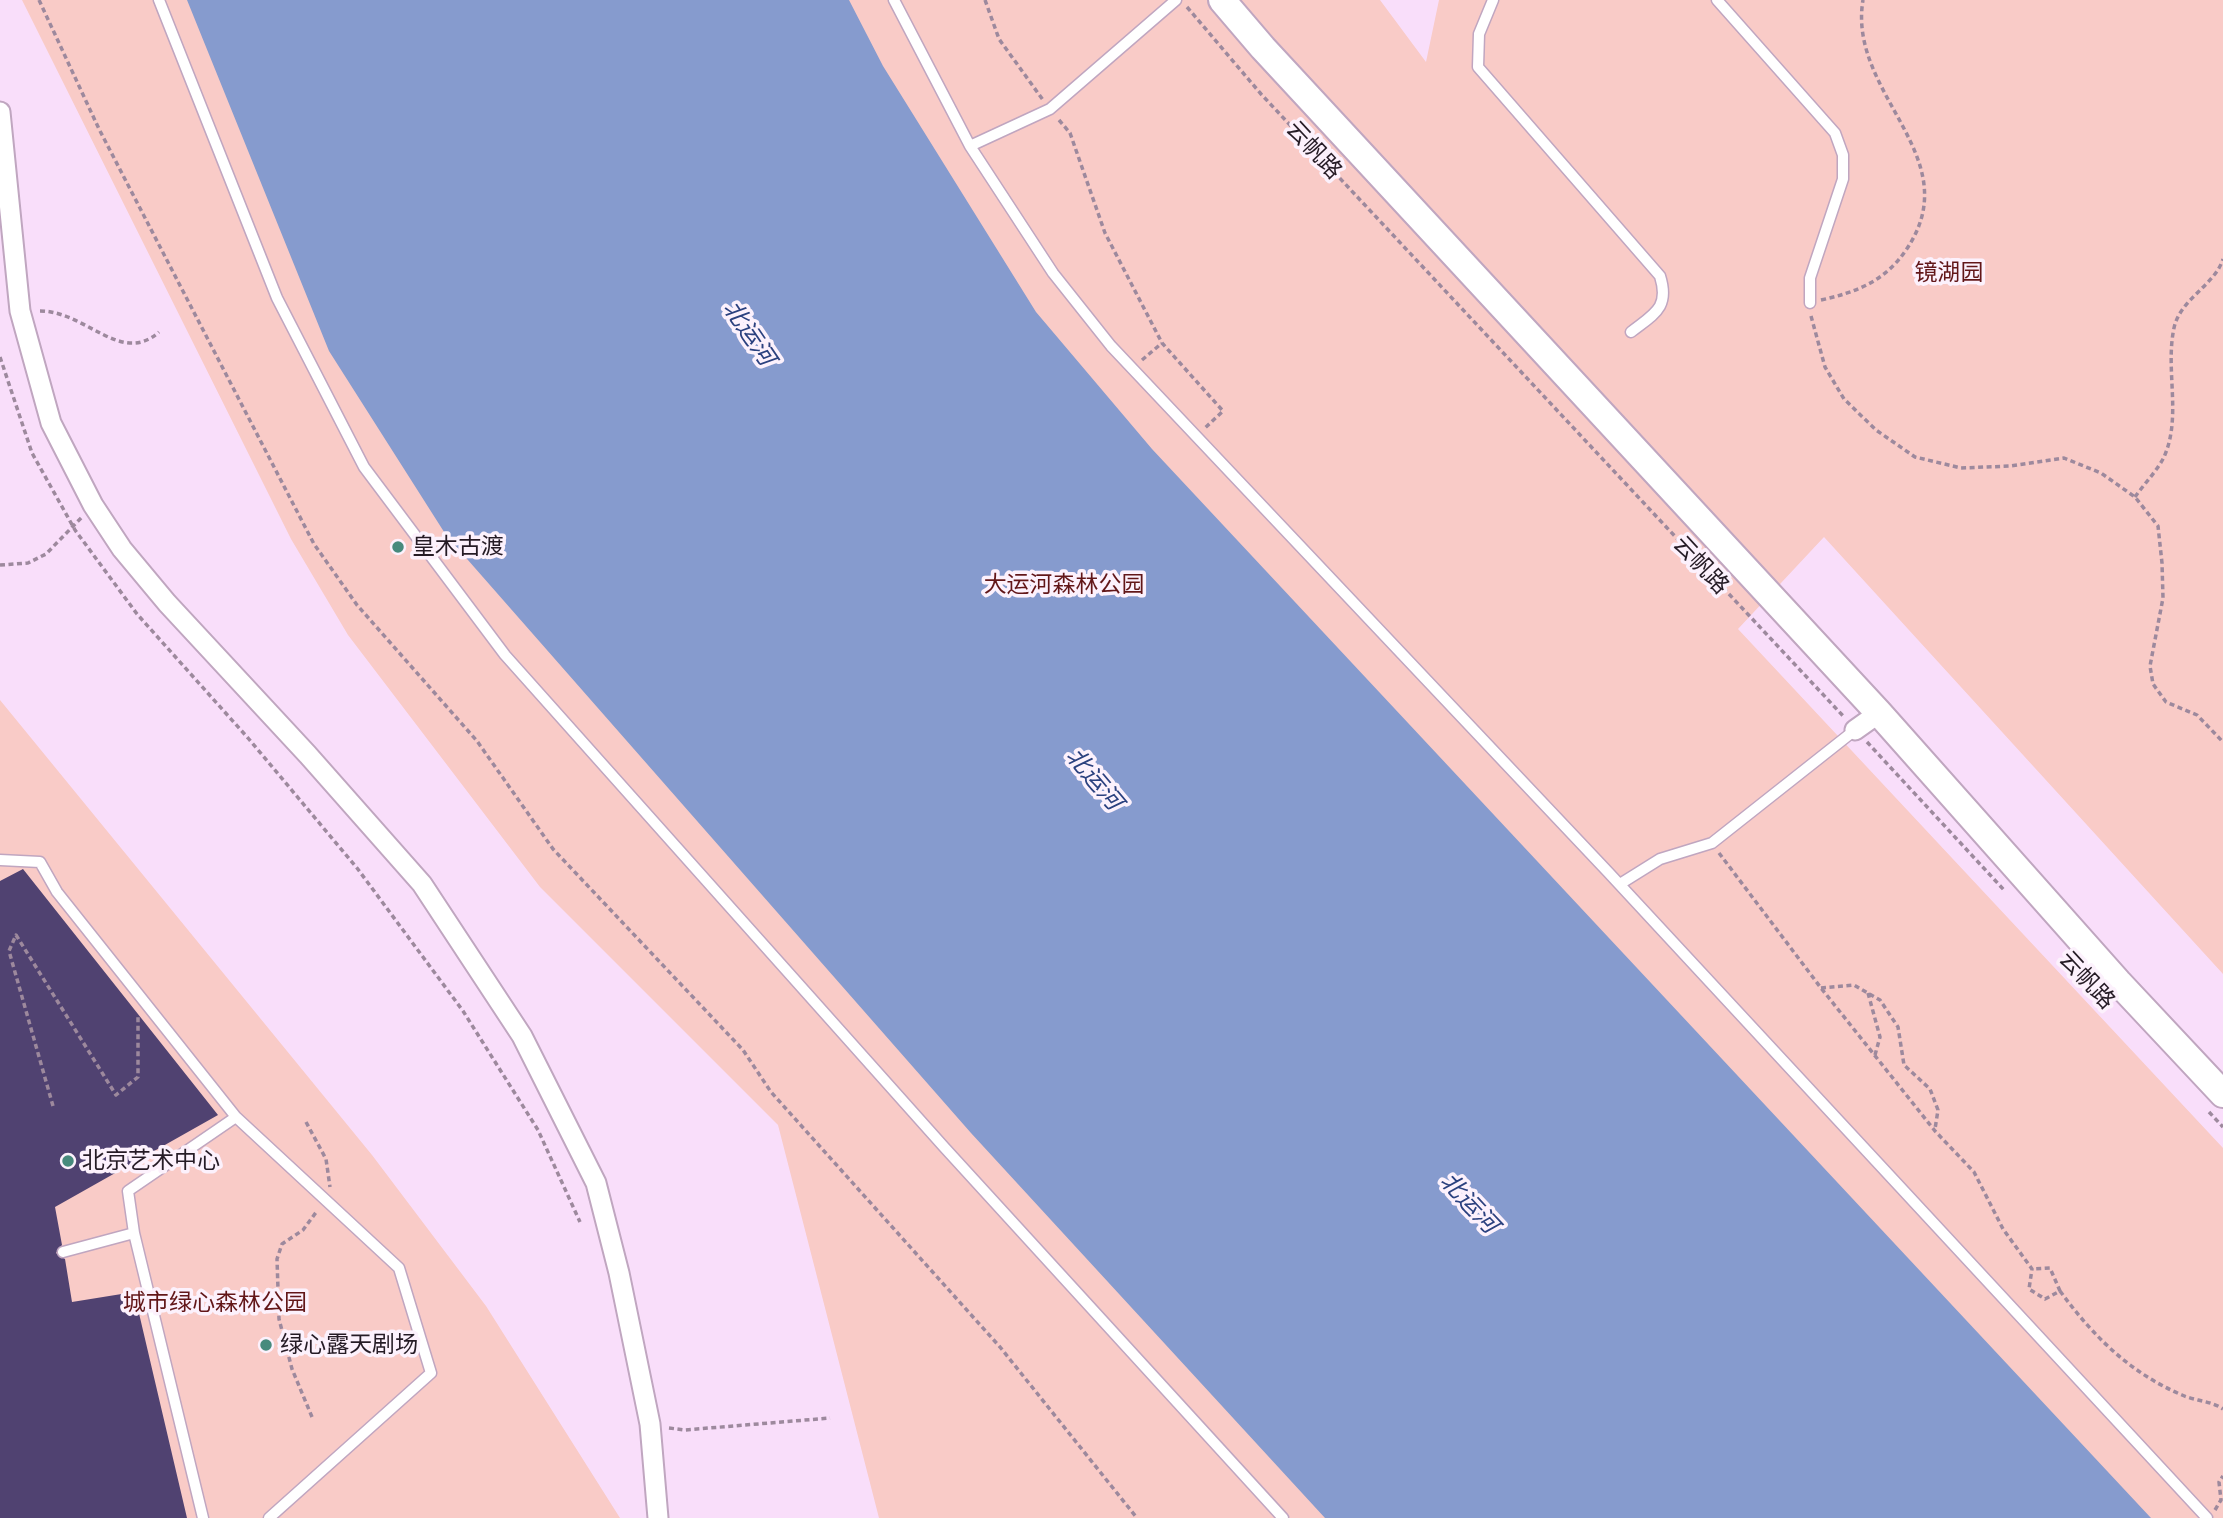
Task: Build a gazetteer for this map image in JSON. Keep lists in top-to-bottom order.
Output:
{
  "streets": {
    "street": ["云帆路"]
  },
  "water": ["北运河"],
  "parks": ["镜湖园", "大运河森林公园", "城市绿心森林公园"],
  "places": ["皇木古渡", "北京艺术中心", "绿心露天剧场"]
}
